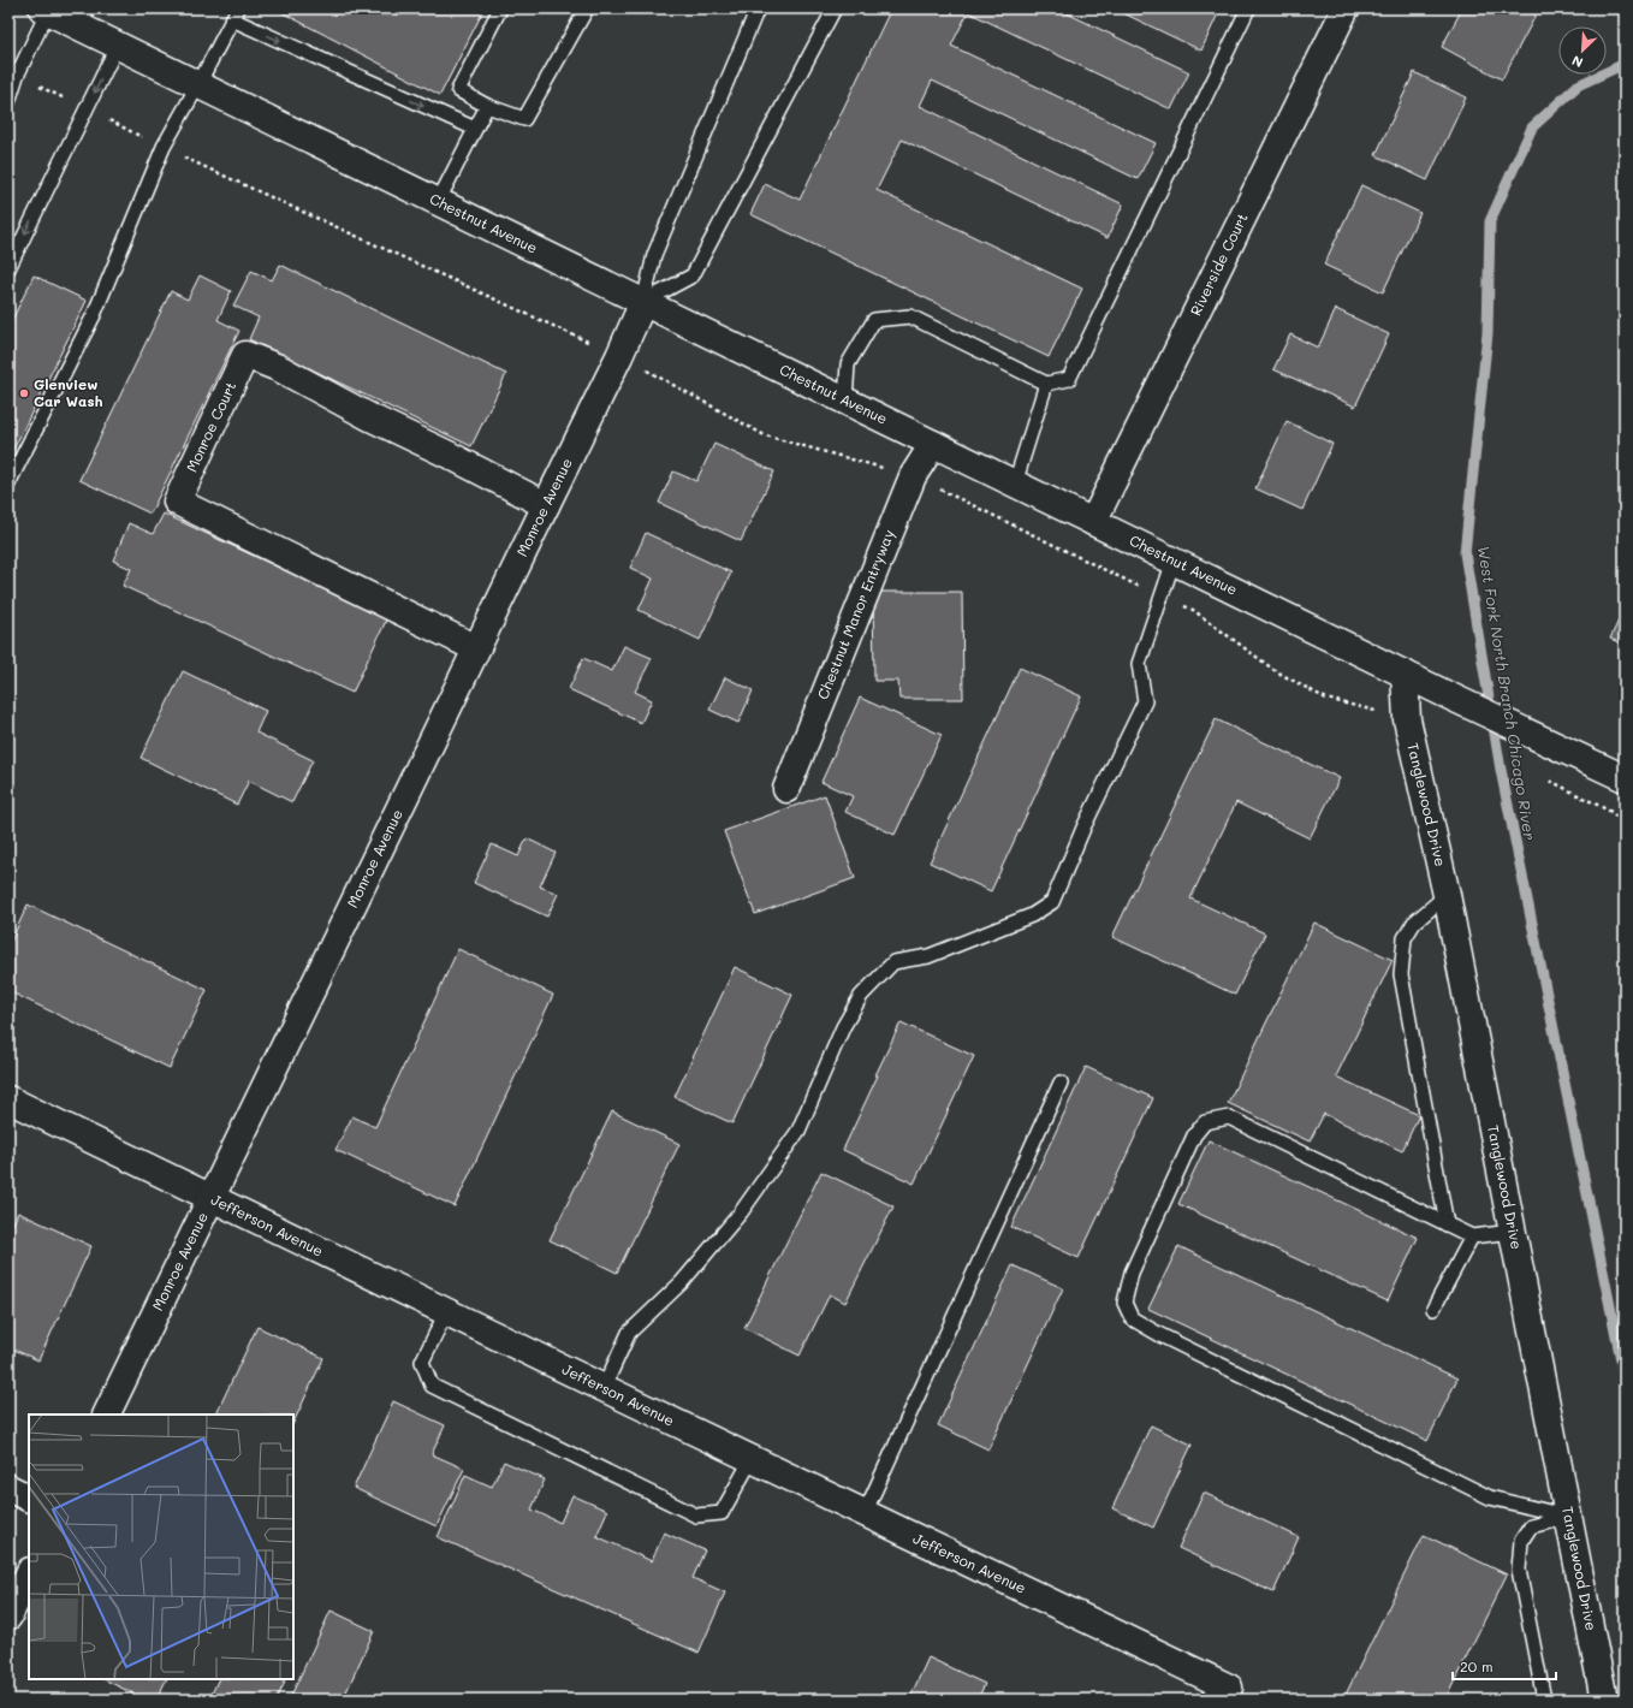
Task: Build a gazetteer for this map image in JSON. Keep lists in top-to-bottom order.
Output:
{
  "streets": {
    "street": [
      "Chestnut Avenue",
      "Riverside Court",
      "Monroe Court",
      "Monroe Avenue",
      "Chestnut Manor Entryway",
      "Tanglewood Drive",
      "Jefferson Avenue"
    ]
  },
  "crossings": [
    ["Chestnut Avenue", "Riverside Court"],
    ["Chestnut Avenue", "Monroe Avenue"],
    ["Chestnut Avenue", "Chestnut Manor Entryway"],
    ["Chestnut Avenue", "Tanglewood Drive"],
    ["Monroe Court", "Monroe Avenue"],
    ["Monroe Avenue", "Jefferson Avenue"]
  ],
  "water": ["West Fork North Branch Chicago River"],
  "places": ["Glenview Car Wash"],
  "scale_bar": "20 m",
  "north": "bottom left"
}
